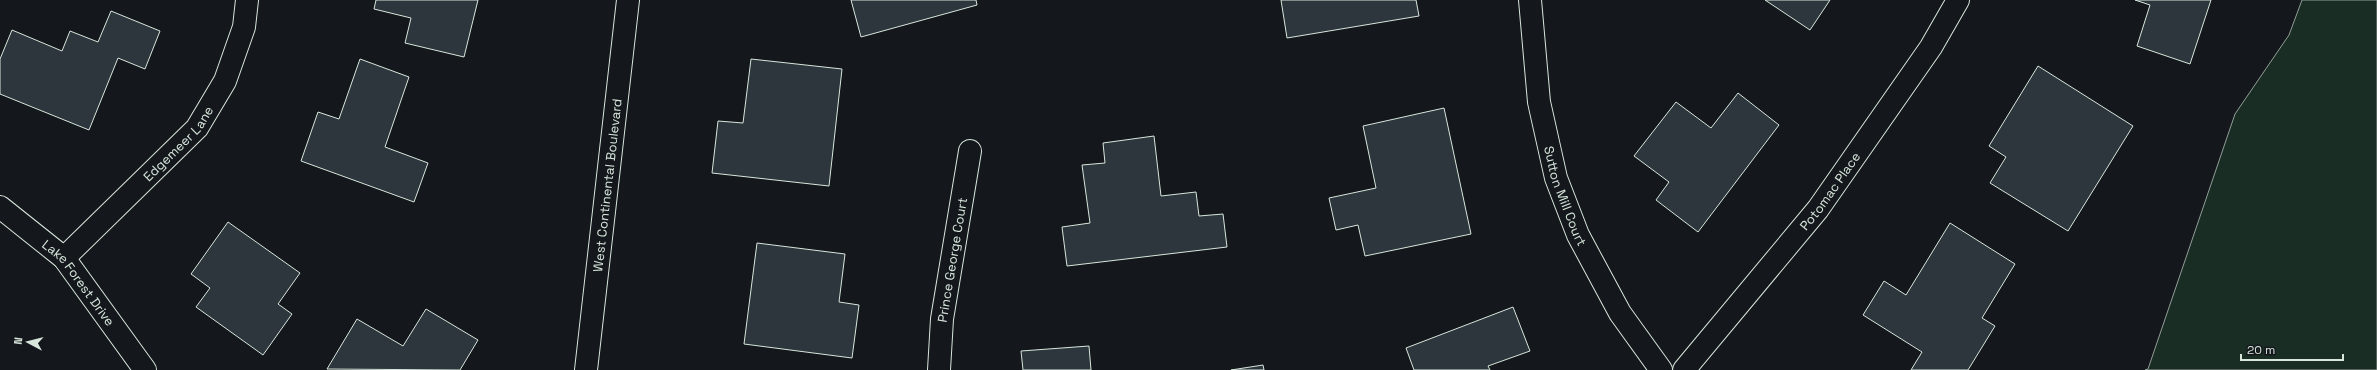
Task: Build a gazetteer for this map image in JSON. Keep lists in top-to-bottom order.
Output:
{
  "streets": {
    "street": [
      "Edgemeer Lane",
      "West Continental Boulevard",
      "Potomac Place",
      "Sutton Mill Court",
      "Prince George Court",
      "Lake Forest Drive"
    ]
  },
  "crossings": [
    ["Edgemeer Lane", "Lake Forest Drive"]
  ],
  "scale_bar": "20 m",
  "north": "left"
}
